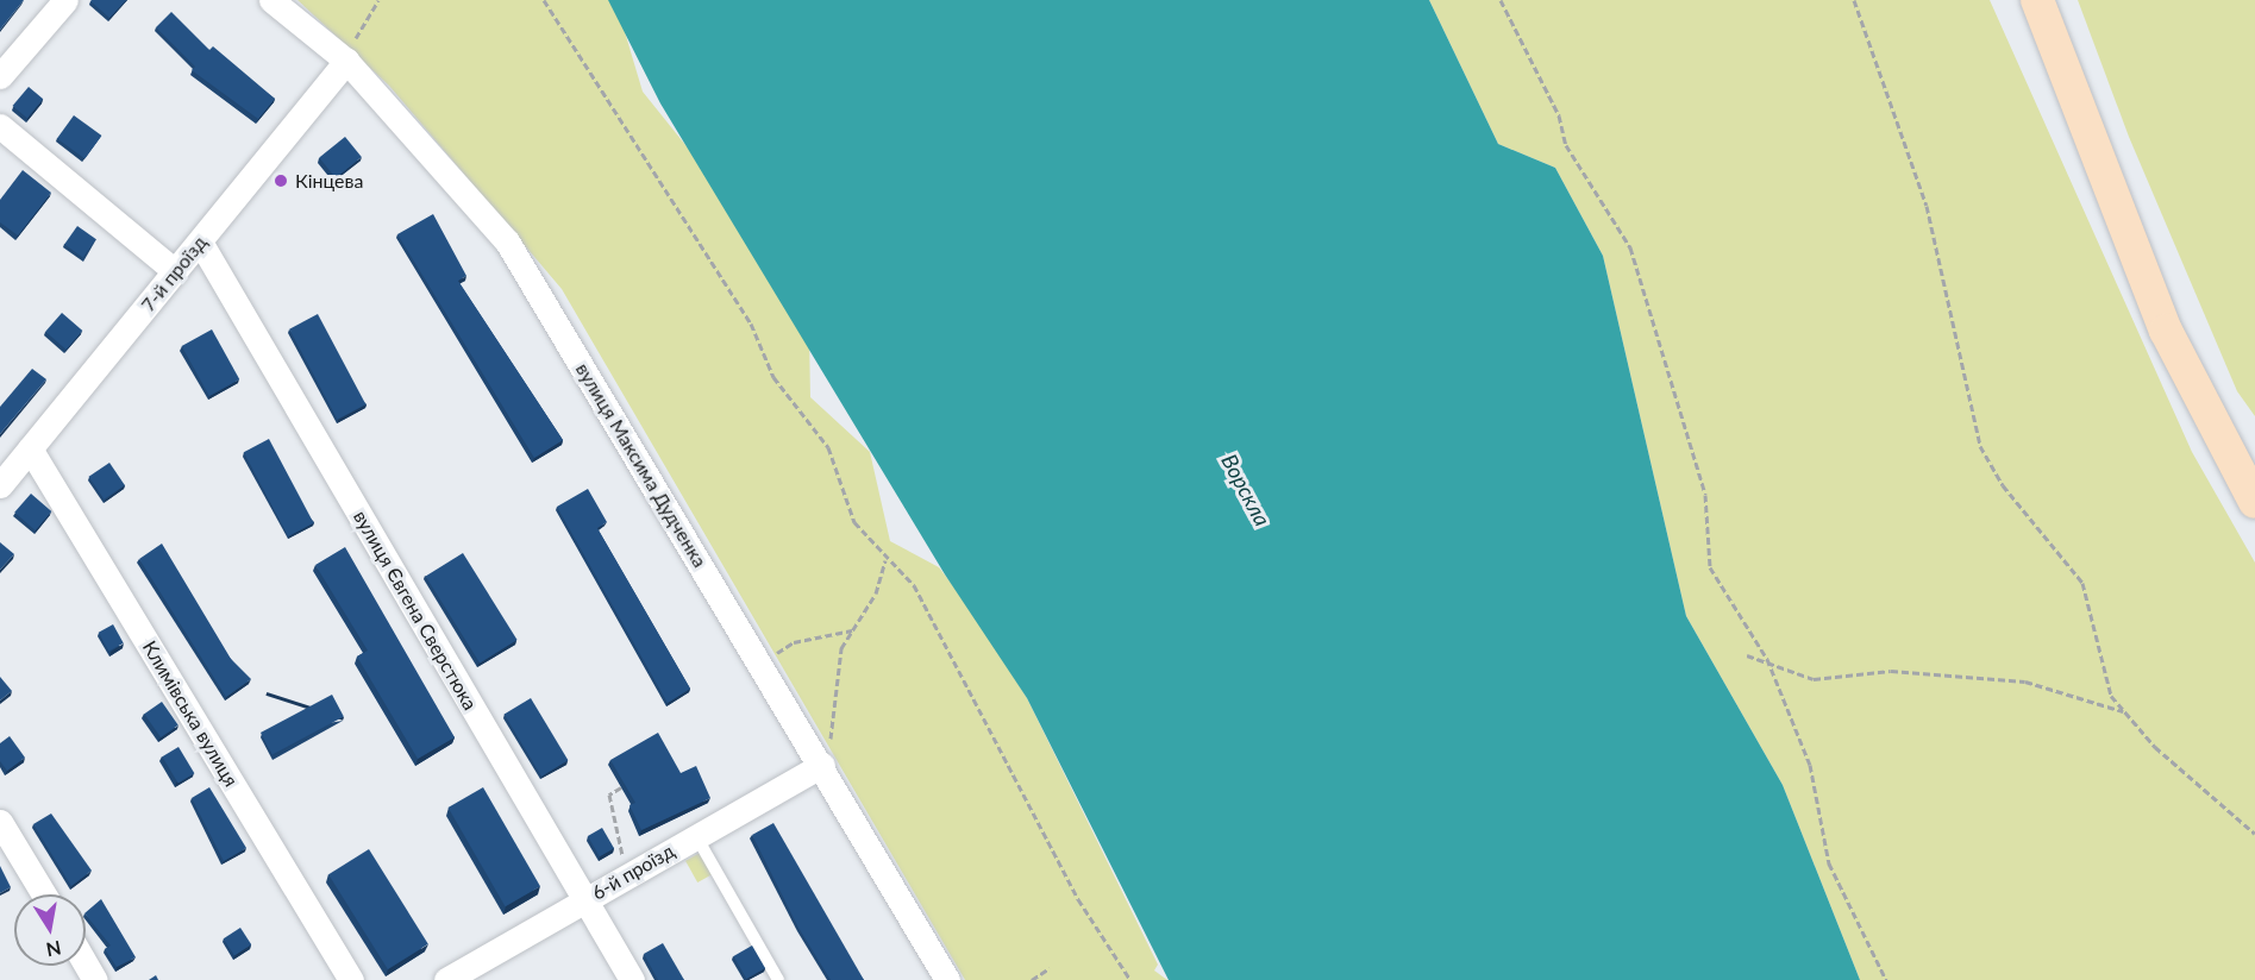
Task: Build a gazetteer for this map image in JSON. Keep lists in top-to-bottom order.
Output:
{
  "streets": {
    "street": [
      "7-й проїзд",
      "вулиця Максима Дудченка",
      "вулиця Євгена Сверстюка",
      "Климівська вулиця",
      "6-й проїзд"
    ]
  },
  "crossings": [
    ["7-й проїзд", "вулиця Максима Дудченка"],
    ["7-й проїзд", "вулиця Євгена Сверстюка"],
    ["7-й проїзд", "Климівська вулиця"],
    ["вулиця Максима Дудченка", "6-й проїзд"],
    ["вулиця Євгена Сверстюка", "6-й проїзд"]
  ],
  "water": ["Ворскла"],
  "places": ["Кінцева"],
  "north": "bottom"
}
